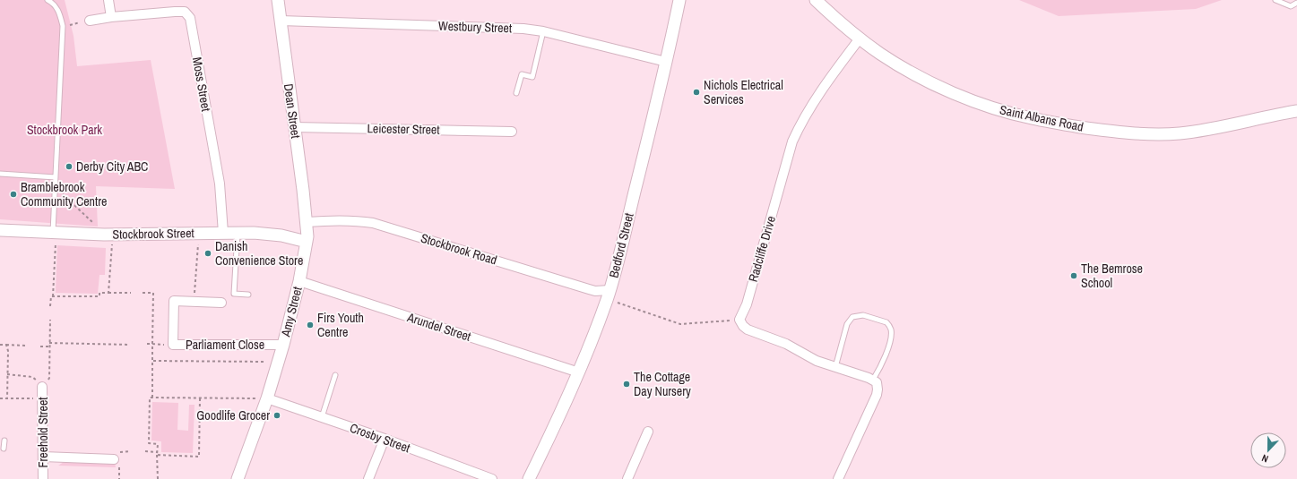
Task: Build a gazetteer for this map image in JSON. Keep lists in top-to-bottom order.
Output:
{
  "streets": {
    "street": [
      "Westbury Street",
      "Moss Street",
      "Dean Street",
      "Saint Albans Road",
      "Leicester Street",
      "Stockbrook Street",
      "Bedford Street",
      "Stockbrook Road",
      "Radcliffe Drive",
      "Amy Street",
      "Arundel Street",
      "Parliament Close",
      "Freehold Street",
      "Crosby Street"
    ]
  },
  "crossings": [
    ["Westbury Street", "Dean Street"],
    ["Westbury Street", "Bedford Street"],
    ["Moss Street", "Stockbrook Street"],
    ["Dean Street", "Leicester Street"],
    ["Dean Street", "Stockbrook Road"],
    ["Dean Street", "Amy Street"],
    ["Saint Albans Road", "Radcliffe Drive"],
    ["Stockbrook Street", "Amy Street"],
    ["Bedford Street", "Stockbrook Road"],
    ["Bedford Street", "Arundel Street"],
    ["Stockbrook Road", "Amy Street"],
    ["Amy Street", "Arundel Street"],
    ["Amy Street", "Parliament Close"],
    ["Amy Street", "Crosby Street"]
  ],
  "parks": ["Stockbrook Park"],
  "places": [
    "Nichols Electrical Services",
    "Derby City ABC",
    "Bramblebrook Community Centre",
    "Danish Convenience Store",
    "The Bemrose School",
    "Firs Youth Centre",
    "The Cottage Day Nursery",
    "Goodlife Grocer"
  ],
  "north": "bottom"
}
